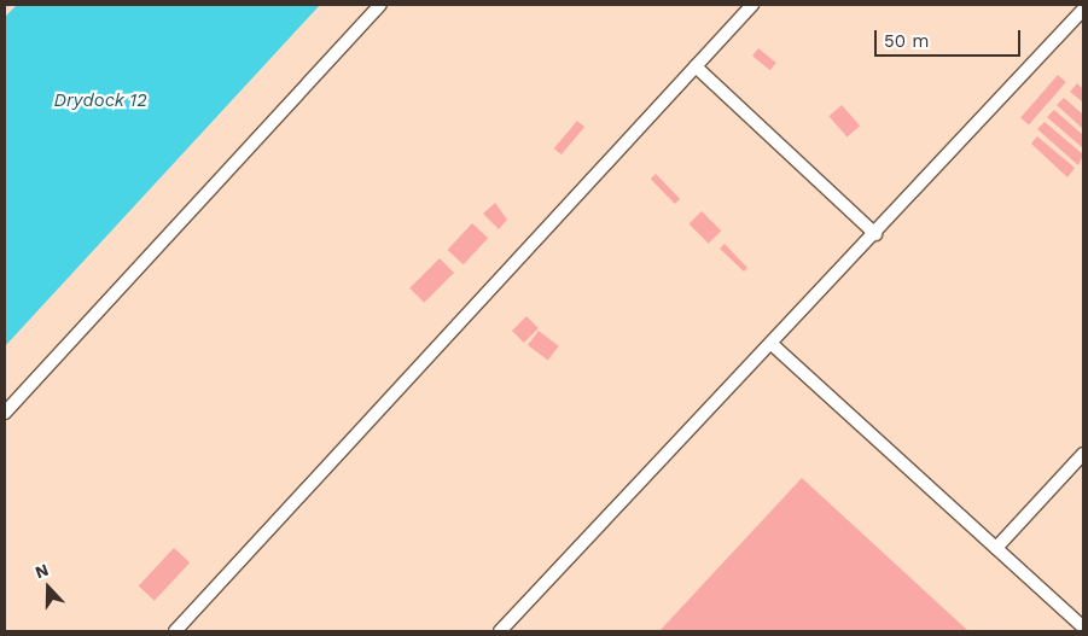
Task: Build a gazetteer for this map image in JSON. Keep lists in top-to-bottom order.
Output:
{
  "water": ["Drydock 12"],
  "scale_bar": "50 m",
  "north": "top"
}
